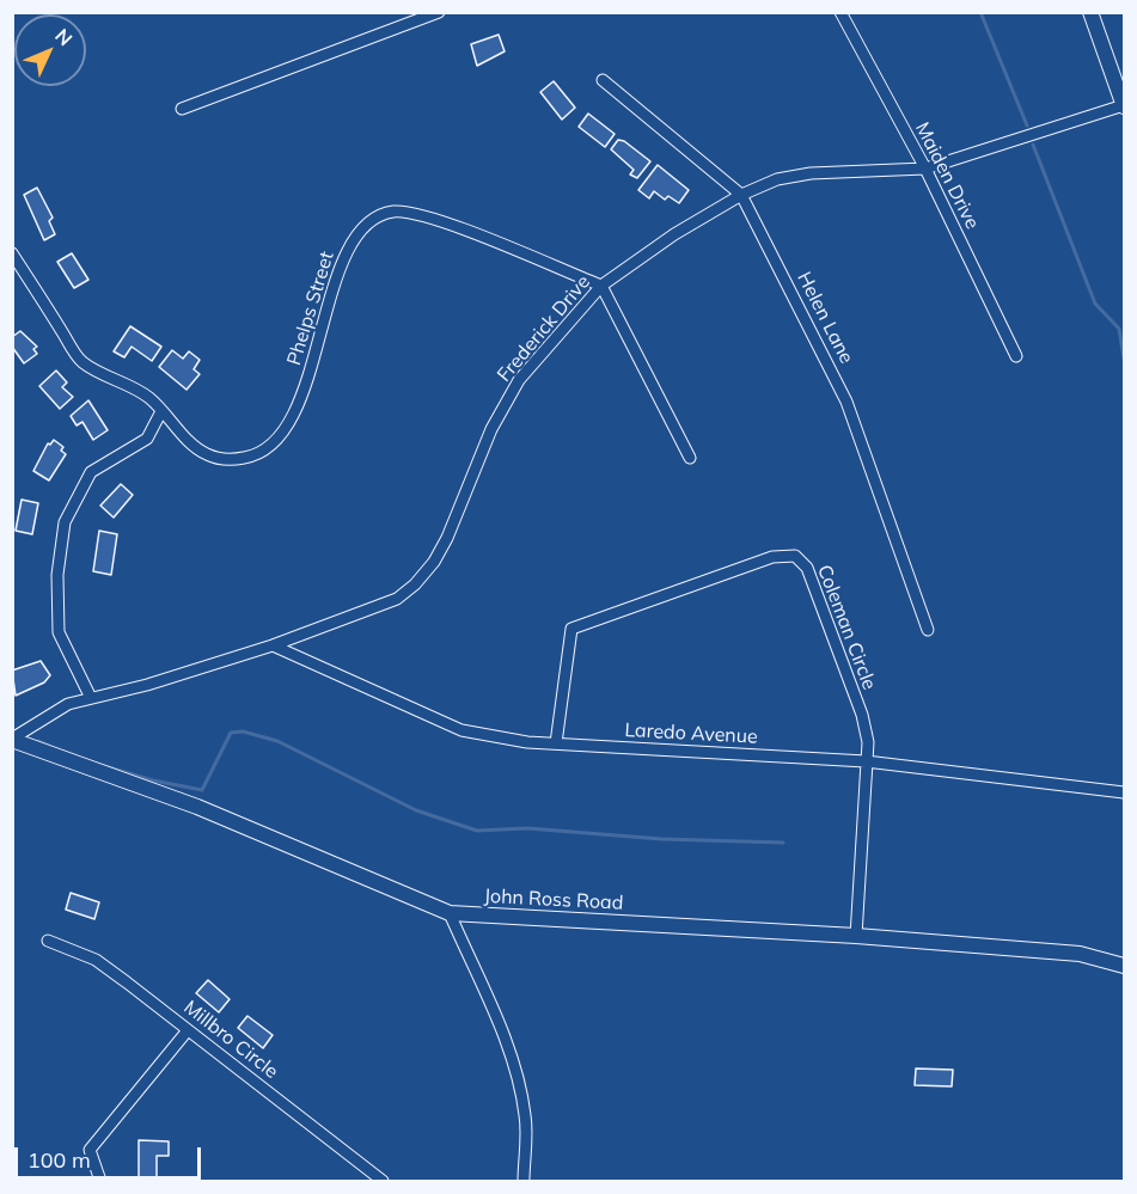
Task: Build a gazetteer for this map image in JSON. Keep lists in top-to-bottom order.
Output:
{
  "streets": {
    "street": [
      "Maiden Drive",
      "Phelps Street",
      "Helen Lane",
      "Frederick Drive",
      "Coleman Circle",
      "Laredo Avenue",
      "John Ross Road",
      "Millbro Circle"
    ]
  },
  "crossings": [
    ["Maiden Drive", "Frederick Drive"],
    ["Phelps Street", "Frederick Drive"],
    ["Helen Lane", "Frederick Drive"],
    ["Frederick Drive", "Laredo Avenue"],
    ["Frederick Drive", "John Ross Road"],
    ["Coleman Circle", "Laredo Avenue"],
    ["Coleman Circle", "John Ross Road"]
  ],
  "scale_bar": "100 m",
  "north": "top right"
}
